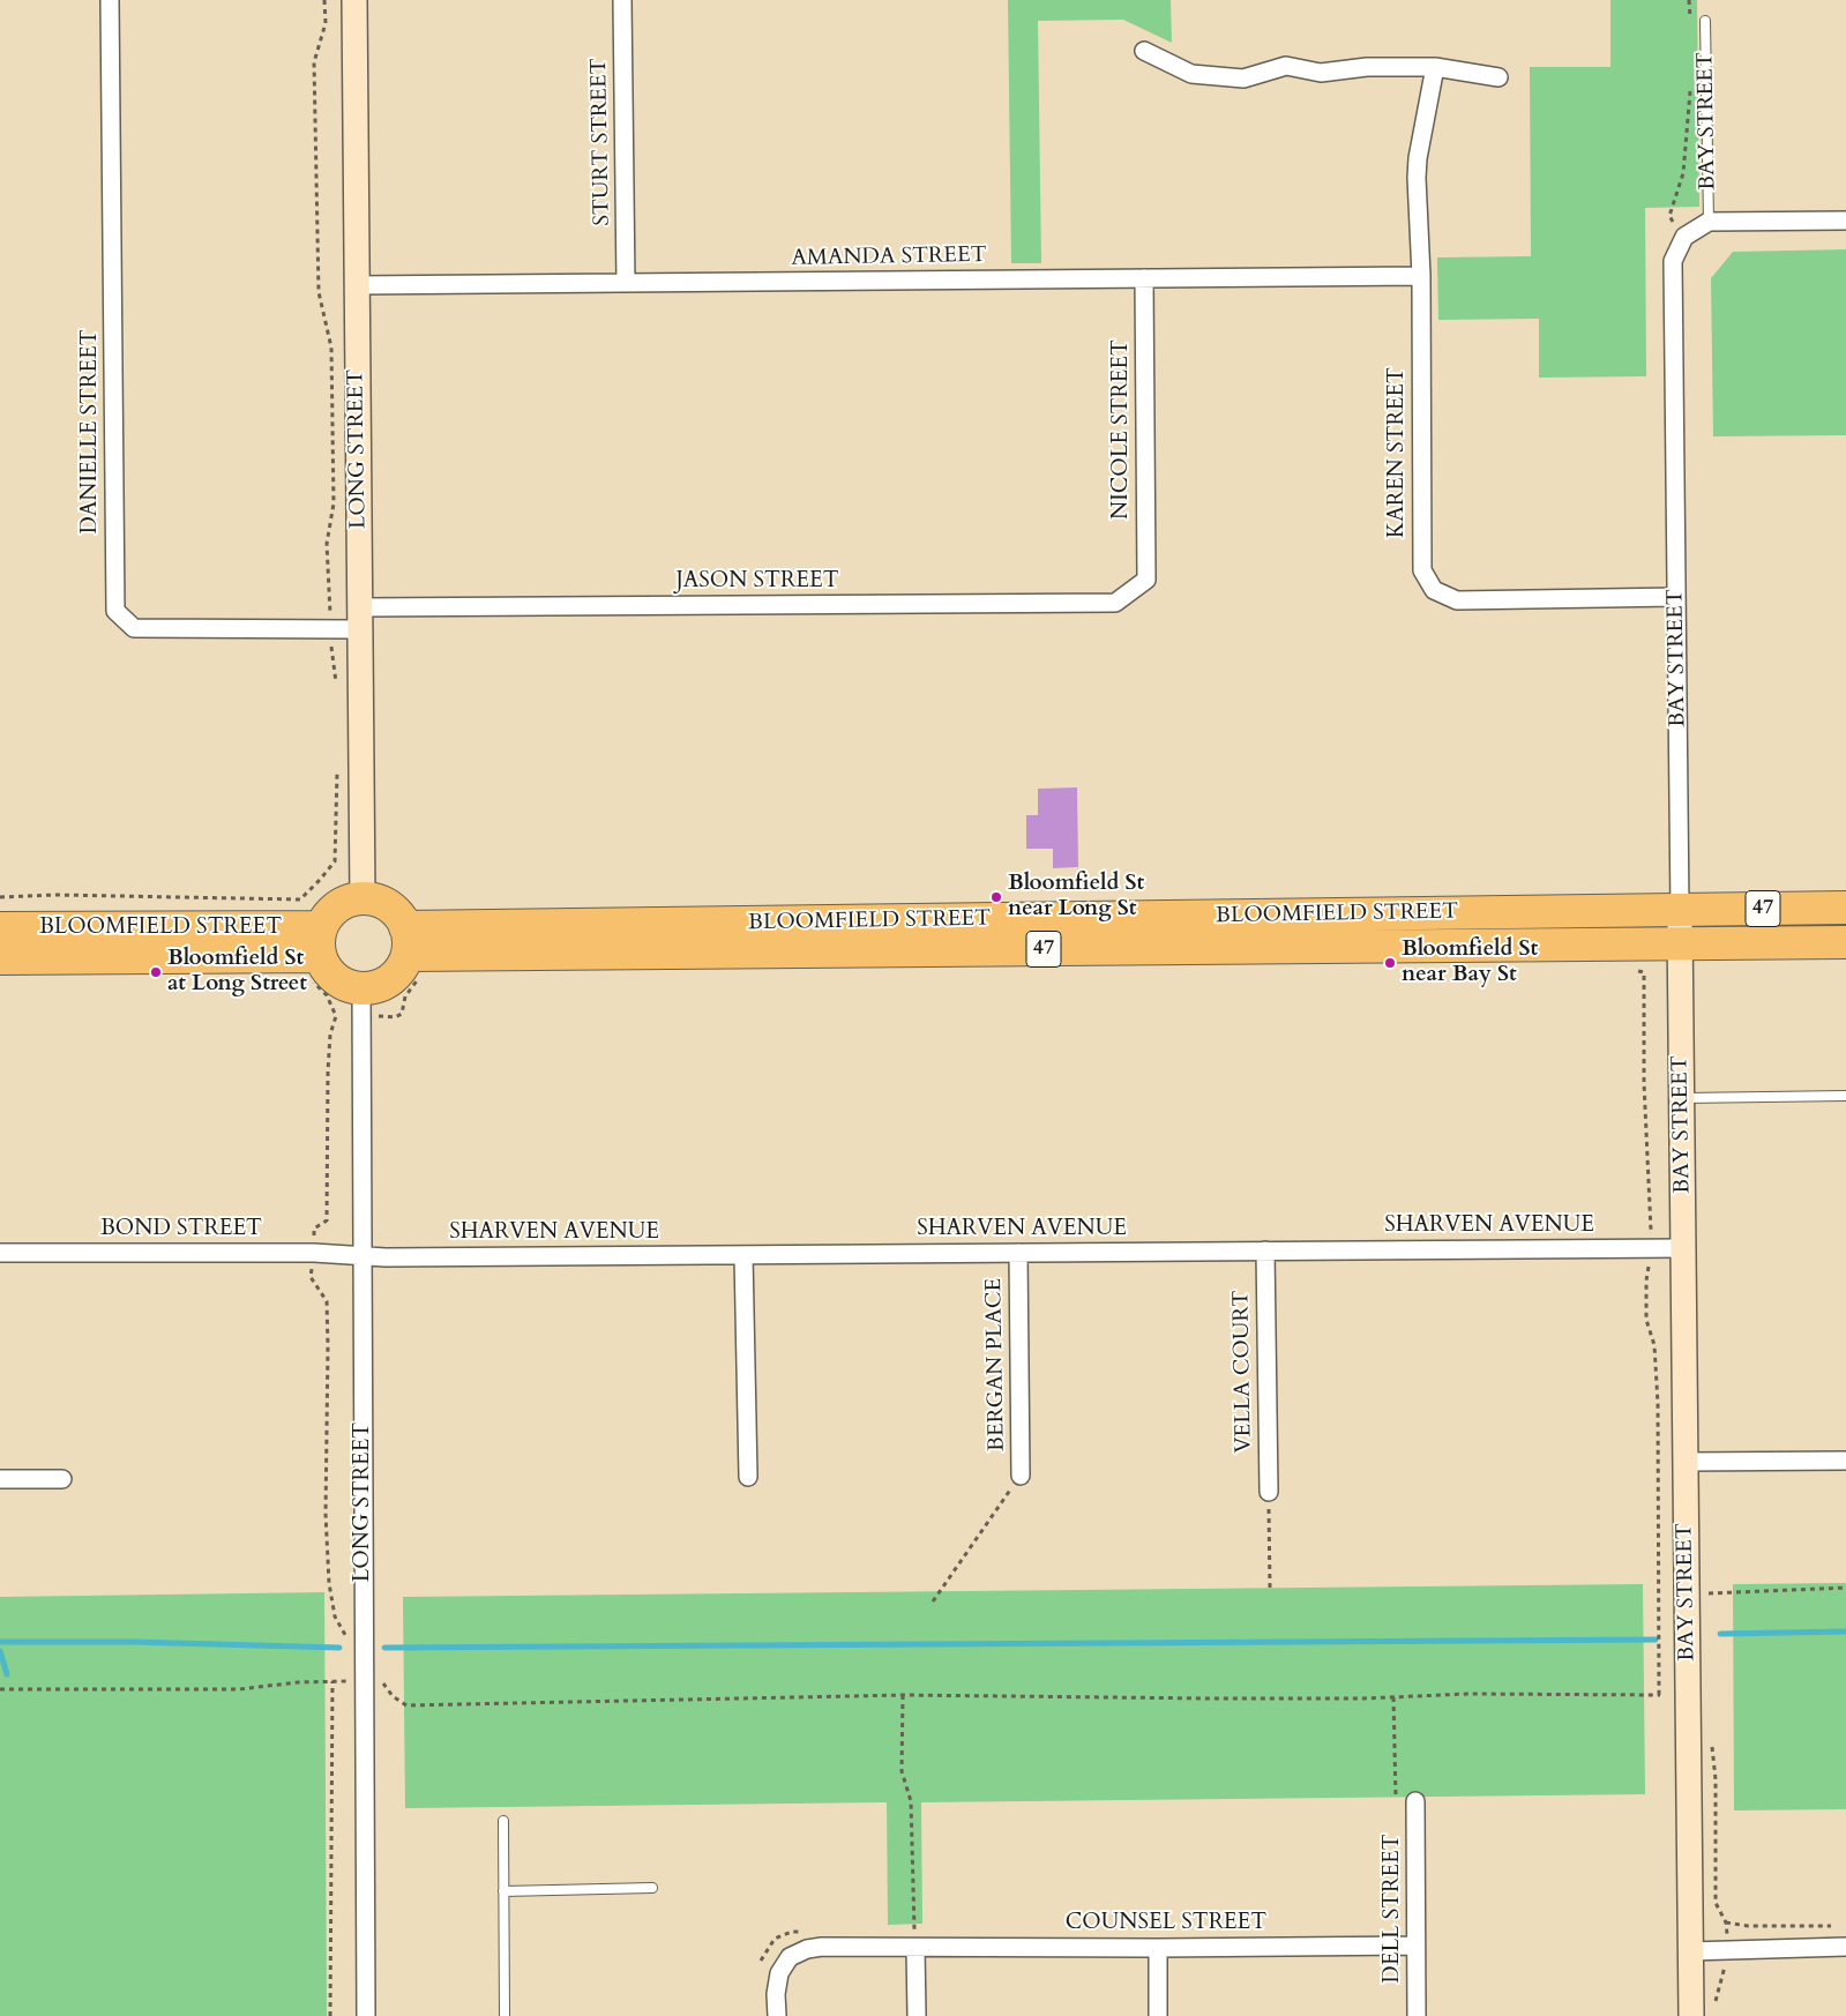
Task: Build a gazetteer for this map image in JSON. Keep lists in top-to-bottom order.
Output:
{
  "streets": {
    "highway": ["47", "BLOOMFIELD STREET"],
    "street": [
      "BAY STREET",
      "STURT STREET",
      "AMANDA STREET",
      "NICOLE STREET",
      "DANIELLE STREET",
      "LONG STREET",
      "KAREN STREET",
      "JASON STREET",
      "SHARVEN AVENUE",
      "BOND STREET",
      "BERGAN PLACE",
      "VELLA COURT",
      "DELL STREET",
      "COUNSEL STREET"
    ]
  },
  "crossings": [
    ["BAY STREET", "KAREN STREET"],
    ["BAY STREET", "47"],
    ["BAY STREET", "BLOOMFIELD STREET"],
    ["BAY STREET", "SHARVEN AVENUE"],
    ["STURT STREET", "AMANDA STREET"],
    ["AMANDA STREET", "NICOLE STREET"],
    ["AMANDA STREET", "LONG STREET"],
    ["AMANDA STREET", "KAREN STREET"],
    ["NICOLE STREET", "JASON STREET"],
    ["DANIELLE STREET", "LONG STREET"],
    ["DANIELLE STREET", "JASON STREET"],
    ["LONG STREET", "JASON STREET"],
    ["LONG STREET", "BLOOMFIELD STREET"],
    ["LONG STREET", "SHARVEN AVENUE"],
    ["LONG STREET", "BOND STREET"],
    ["47", "BLOOMFIELD STREET"],
    ["SHARVEN AVENUE", "BOND STREET"],
    ["SHARVEN AVENUE", "BERGAN PLACE"],
    ["SHARVEN AVENUE", "VELLA COURT"],
    ["DELL STREET", "COUNSEL STREET"]
  ],
  "places": ["Bloomfield St near Long St", "Bloomfield St near Bay St", "Bloomfield St at Long Street"]
}
